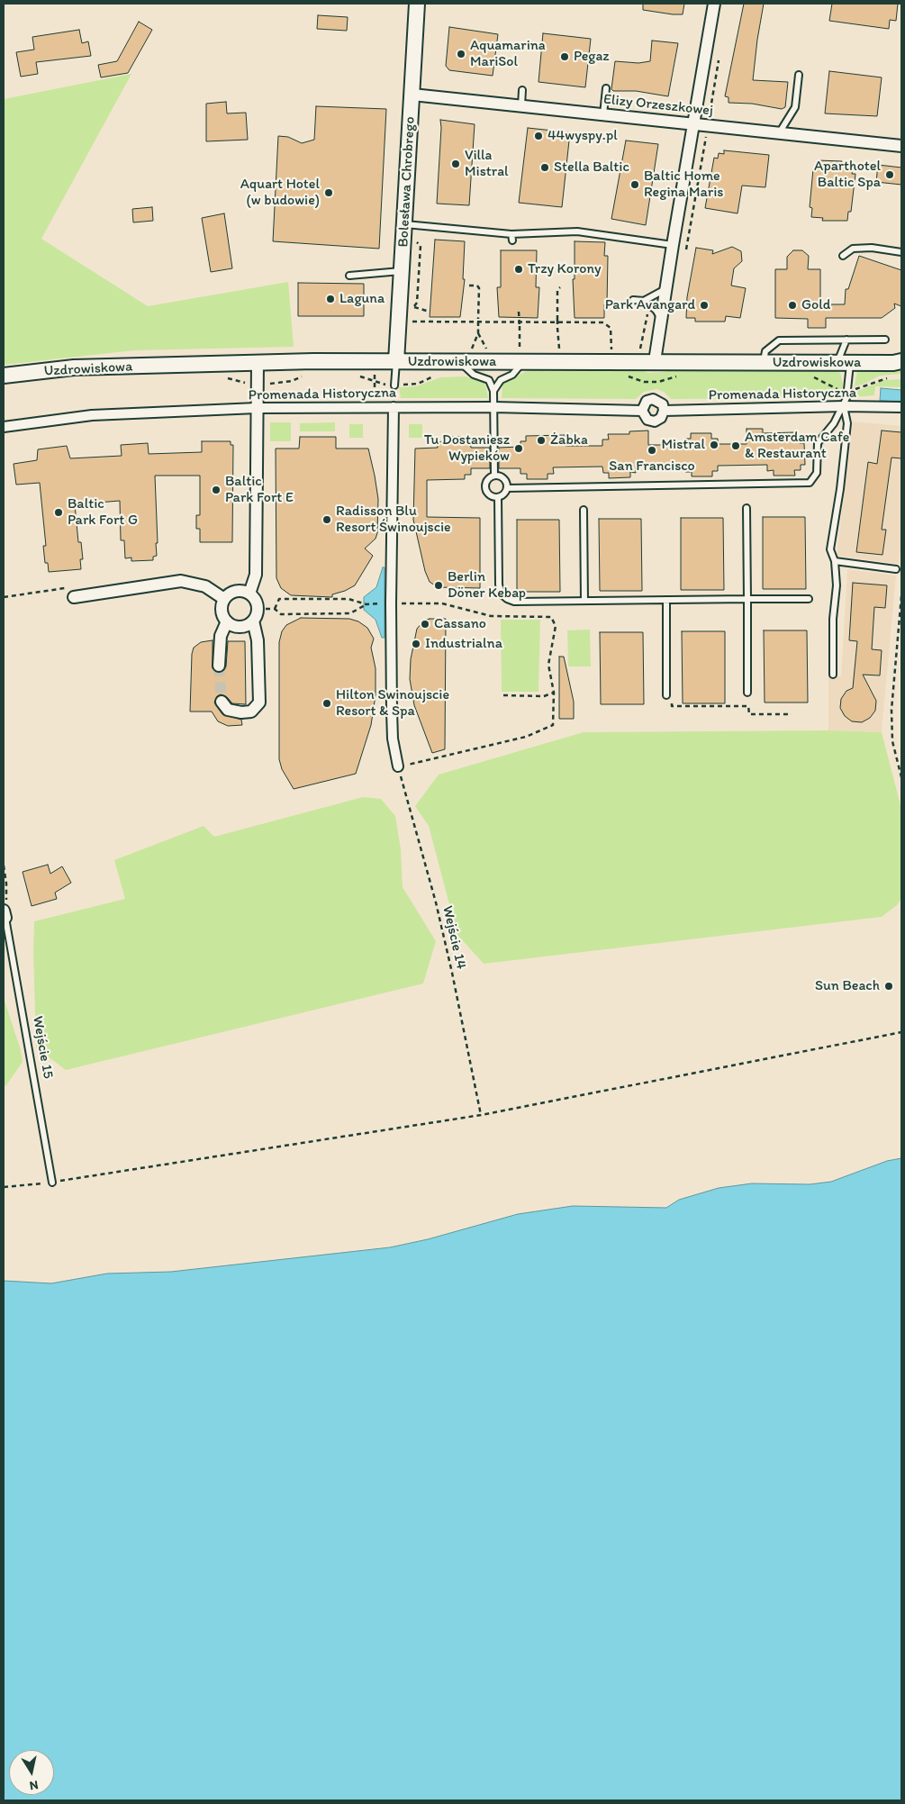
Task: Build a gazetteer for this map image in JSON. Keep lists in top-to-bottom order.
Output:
{
  "streets": {
    "street": [
      "Elizy Orzeszkowej",
      "Bolesława Chrobrego",
      "Uzdrowiskowa",
      "Promenada Historyczna"
    ],
    "lane": ["Wejście 15"],
    "path": ["Wejście 14"]
  },
  "crossings": [
    ["Elizy Orzeszkowej", "Bolesława Chrobrego"],
    ["Bolesława Chrobrego", "Uzdrowiskowa"]
  ],
  "places": [
    "Aquamarina MariSol",
    "Pegaz",
    "44wyspy.pl",
    "Villa Mistral",
    "Stella Baltic",
    "Aparthotel Baltic Spa",
    "Baltic Home Regina Maris",
    "Aquart Hotel (w budowie)",
    "Trzy Korony",
    "Laguna",
    "Park Avangard",
    "Gold",
    "Żabka",
    "Mistral",
    "Amsterdam Cafe & Restaurant",
    "Tu Dostaniesz Wypieków",
    "San Francisco",
    "Baltic Park Fort E",
    "Baltic Park Fort G",
    "Radisson Blu Resort Świnoujscie",
    "Berlin Döner Kebap",
    "Cassano",
    "Industrialna",
    "Hilton Swinoujscie Resort & Spa",
    "Sun Beach"
  ],
  "north": "bottom"
}
